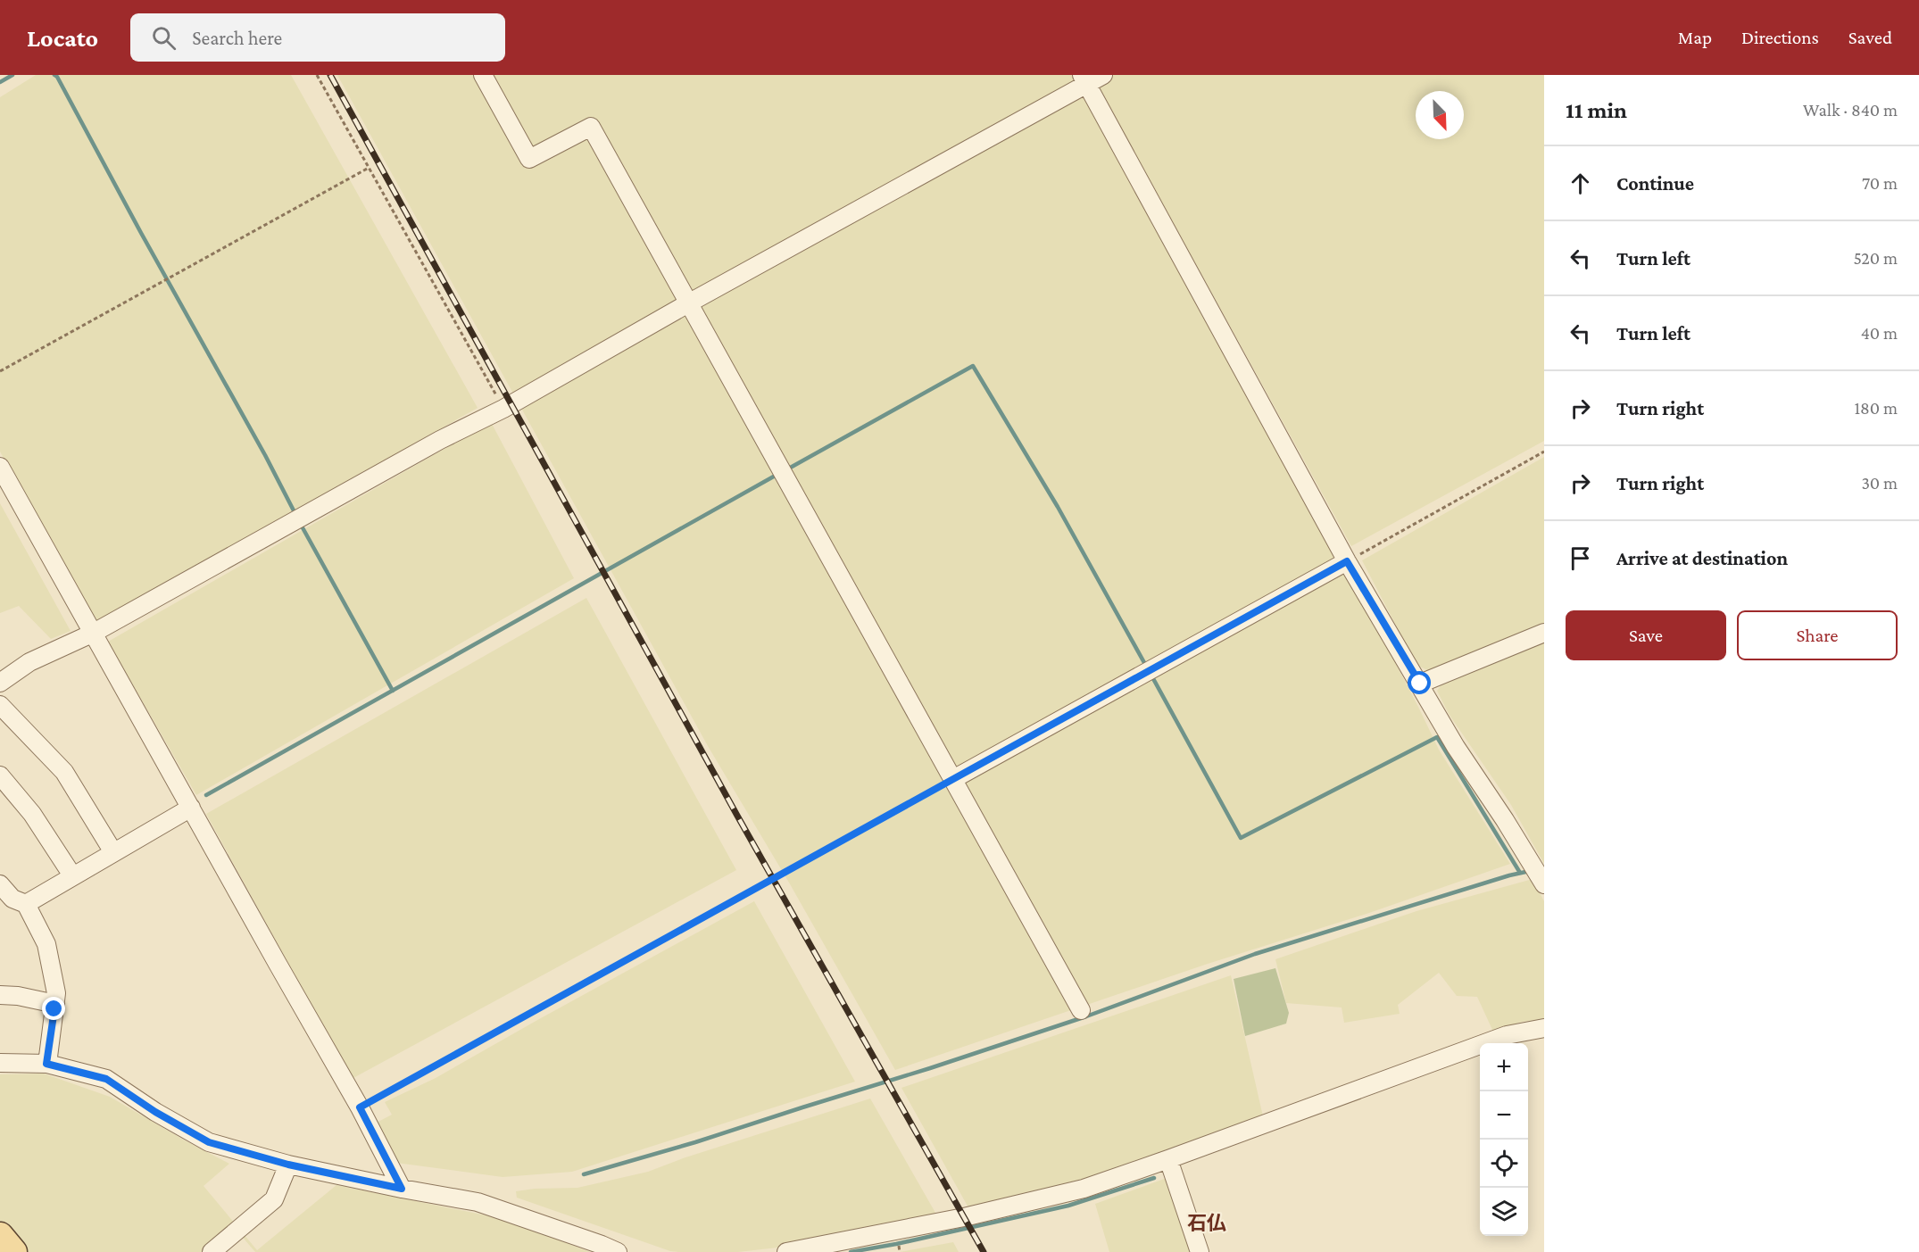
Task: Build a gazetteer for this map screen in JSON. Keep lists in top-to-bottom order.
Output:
{
  "districts": ["石仏"],
  "north": "bottom right",
  "page": {
    "header": "Locato",
    "search": "Search here",
    "nav": ["Map", "Directions", "Saved"],
    "heading": ["11 min", "Walk · 840 m"],
    "list": [
      ["Continue", "70 m"],
      ["Turn left", "520 m"],
      ["Turn left", "40 m"],
      ["Turn right", "180 m"],
      ["Turn right", "30 m"],
      "Arrive at destination"
    ],
    "buttons": ["Save", "Share"],
    "map_buttons": ["+", "−"]
  }
}
